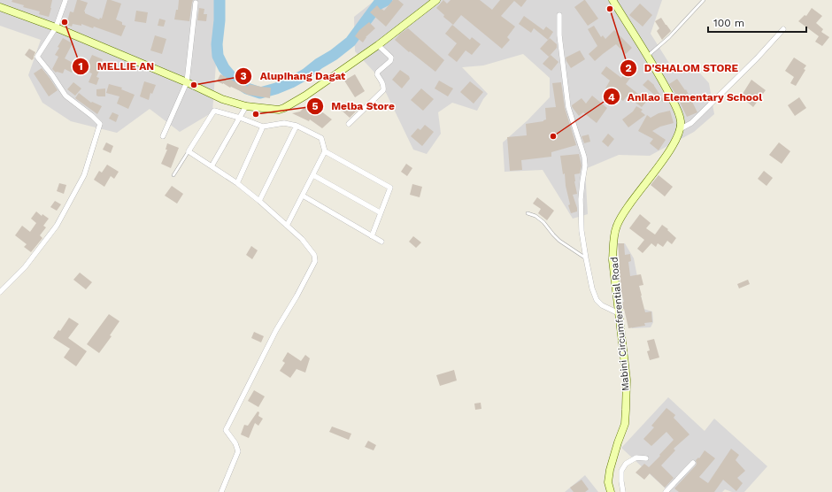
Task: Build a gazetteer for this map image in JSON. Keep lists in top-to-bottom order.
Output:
{
  "streets": {
    "main road": ["Mabini Circumferential Road"]
  },
  "places": [
    "D'SHALOM STORE",
    "MELLIE AN",
    "Alupihang Dagat",
    "Melba Store",
    "Anilao Elementary School"
  ],
  "scale_bar": "100 m"
}
